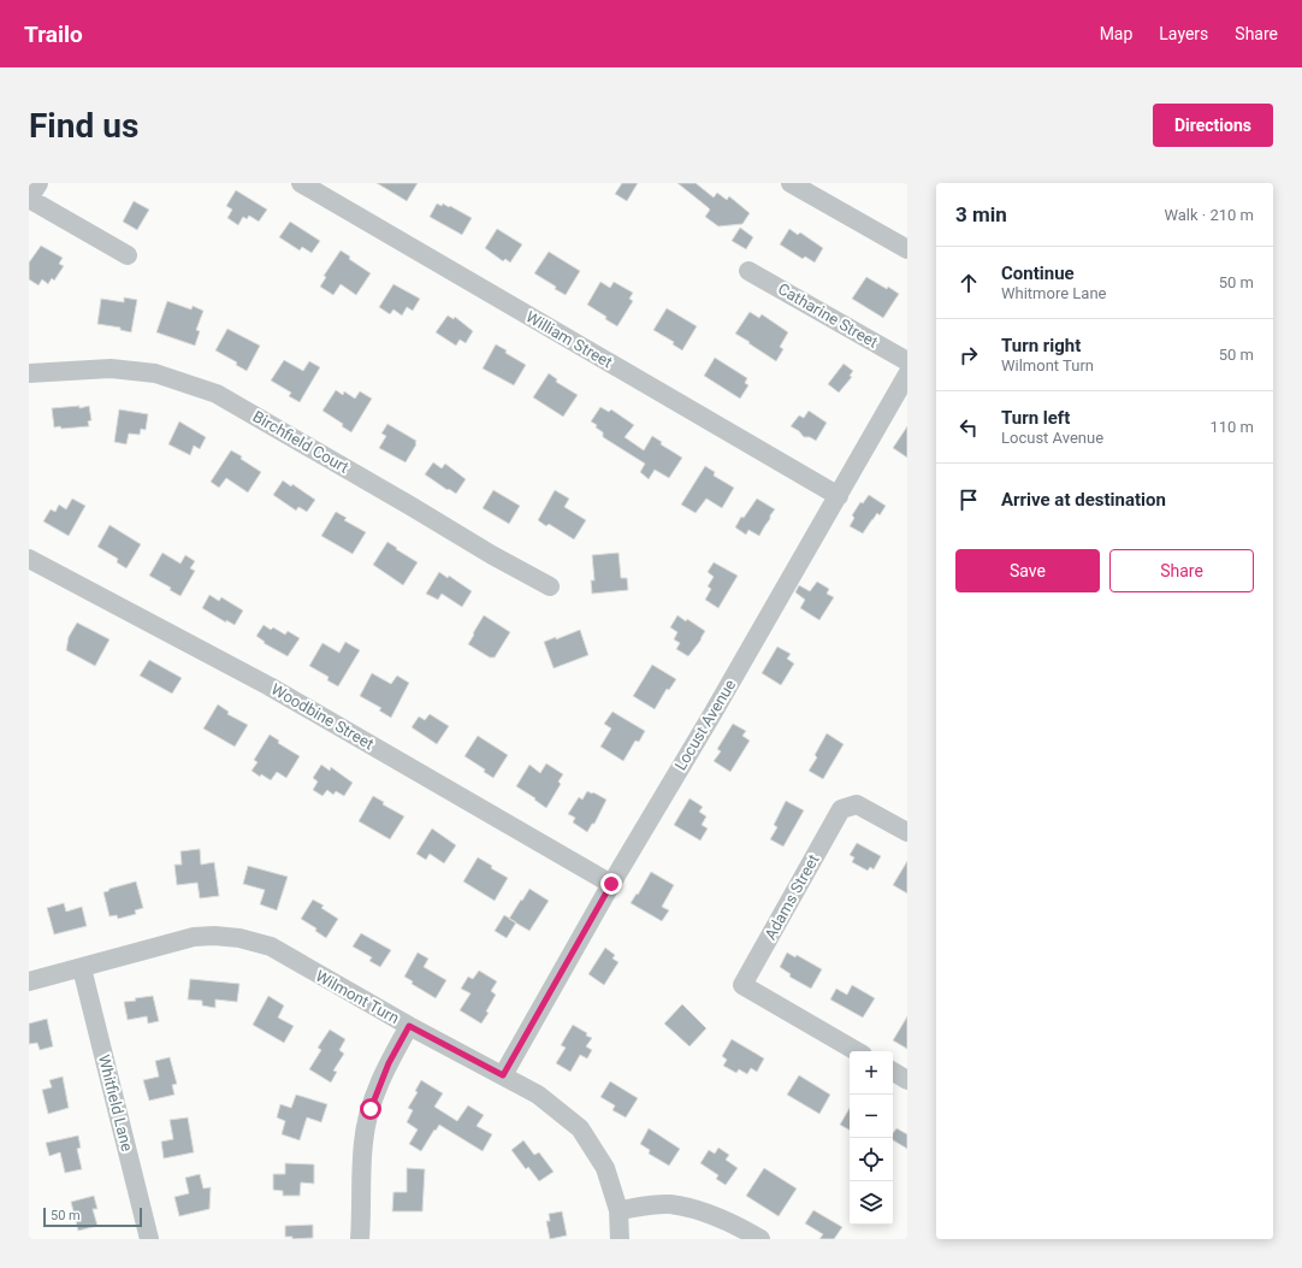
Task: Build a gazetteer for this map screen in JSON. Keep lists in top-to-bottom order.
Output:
{
  "streets": {
    "street": [
      "Catharine Street",
      "William Street",
      "Birchfield Court",
      "Woodbine Street",
      "Locust Avenue",
      "Adams Street",
      "Wilmont Turn",
      "Whitfield Lane"
    ]
  },
  "crossings": [
    ["William Street", "Locust Avenue"],
    ["Woodbine Street", "Locust Avenue"],
    ["Locust Avenue", "Wilmont Turn"],
    ["Wilmont Turn", "Whitfield Lane"]
  ],
  "scale_bar": "50 m",
  "page": {
    "header": "Trailo",
    "nav": ["Map", "Layers", "Share"],
    "buttons": [
      "Directions",
      ["Save", "Share"]
    ],
    "title": "Find us",
    "heading": ["3 min", "Walk · 210 m"],
    "list": [
      ["Continue", "Whitmore Lane", "50 m"],
      ["Turn right", "Wilmont Turn", "50 m"],
      ["Turn left", "Locust Avenue", "110 m"],
      "Arrive at destination"
    ],
    "map_buttons": ["+", "−"],
    "scale": "50 m"
  }
}
